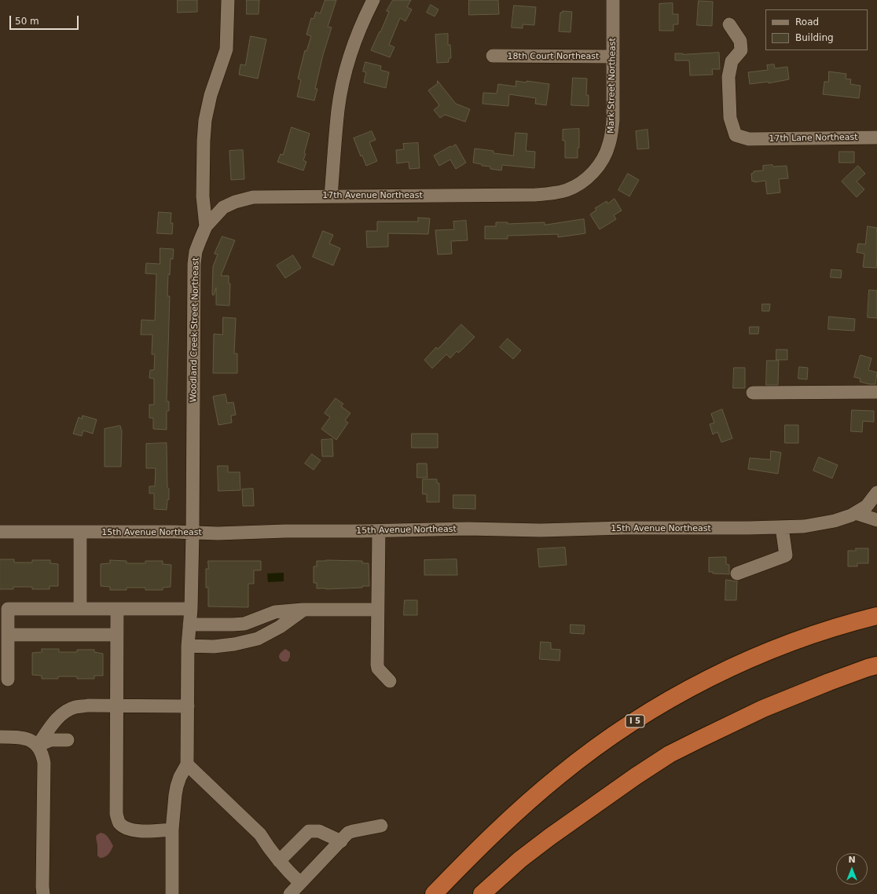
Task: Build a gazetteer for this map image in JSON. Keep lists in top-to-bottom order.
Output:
{
  "streets": {
    "highway": ["I 5"],
    "street": [
      "18th Court Northeast",
      "Mark Street Northeast",
      "17th Lane Northeast",
      "17th Avenue Northeast",
      "Woodland Creek Street Northeast",
      "15th Avenue Northeast"
    ]
  },
  "crossings": [
    ["18th Court Northeast", "Mark Street Northeast"],
    ["Mark Street Northeast", "17th Avenue Northeast"],
    ["17th Avenue Northeast", "Woodland Creek Street Northeast"],
    ["Woodland Creek Street Northeast", "15th Avenue Northeast"]
  ],
  "legend": ["Road", "Building"],
  "scale_bar": "50 m",
  "north": "top"
}
